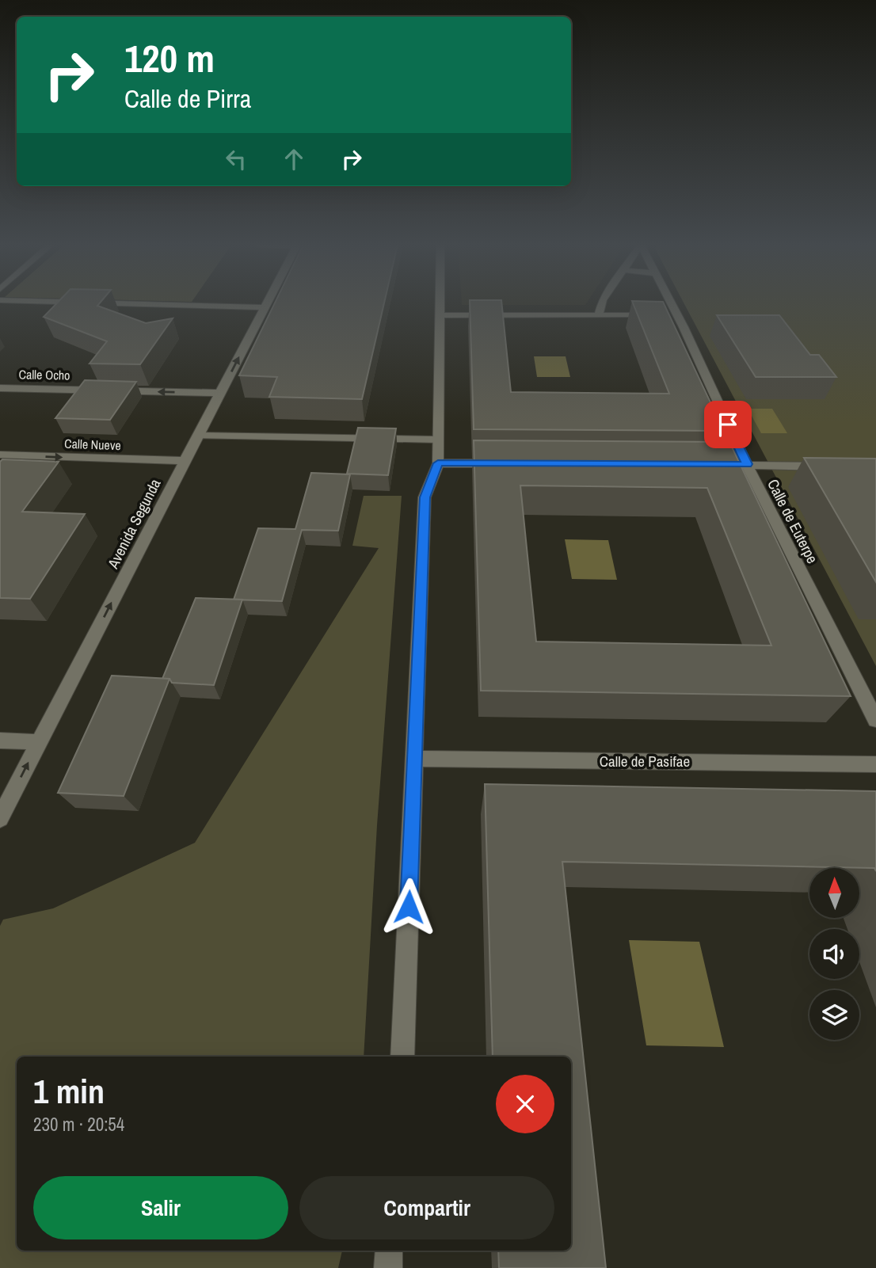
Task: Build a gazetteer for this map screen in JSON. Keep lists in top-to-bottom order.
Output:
{
  "streets": {
    "street": [
      "Calle Ocho",
      "Calle Nueve",
      "Calle de Euterpe",
      "Avenida Segunda",
      "Calle de Pasifae"
    ]
  },
  "crossings": [
    ["Calle Ocho", "Avenida Segunda"],
    ["Calle Nueve", "Avenida Segunda"]
  ],
  "one_way": ["Calle Nueve", "Avenida Segunda"],
  "north": "top",
  "page": {
    "turn": ["120 m", "Calle de Pirra"],
    "heading": ["1 min", "230 m · 20:54"],
    "buttons": ["Salir", "Compartir"]
  }
}
